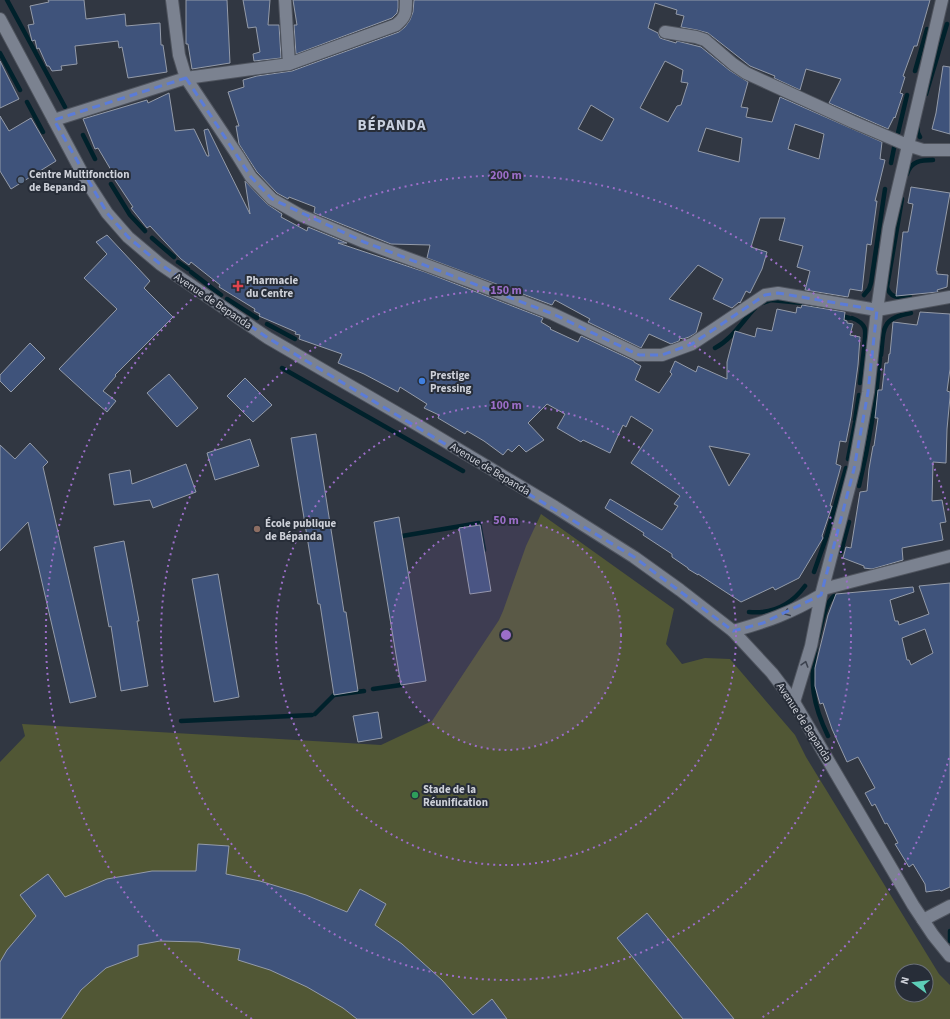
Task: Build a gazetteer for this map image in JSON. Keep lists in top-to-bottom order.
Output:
{
  "streets": {
    "street": ["Avenue de Bepanda"]
  },
  "districts": ["BÉPANDA"],
  "places": {
    "other": [
      "Centre Multifonction de Bepanda",
      "Prestige Pressing",
      "École publique de Bépanda",
      "Stade de la Réunification"
    ],
    "health": ["Pharmacie du Centre"]
  },
  "north": "left",
  "rings": [
    "200 m",
    "150 m",
    "100 m",
    "50 m"
  ]
}
